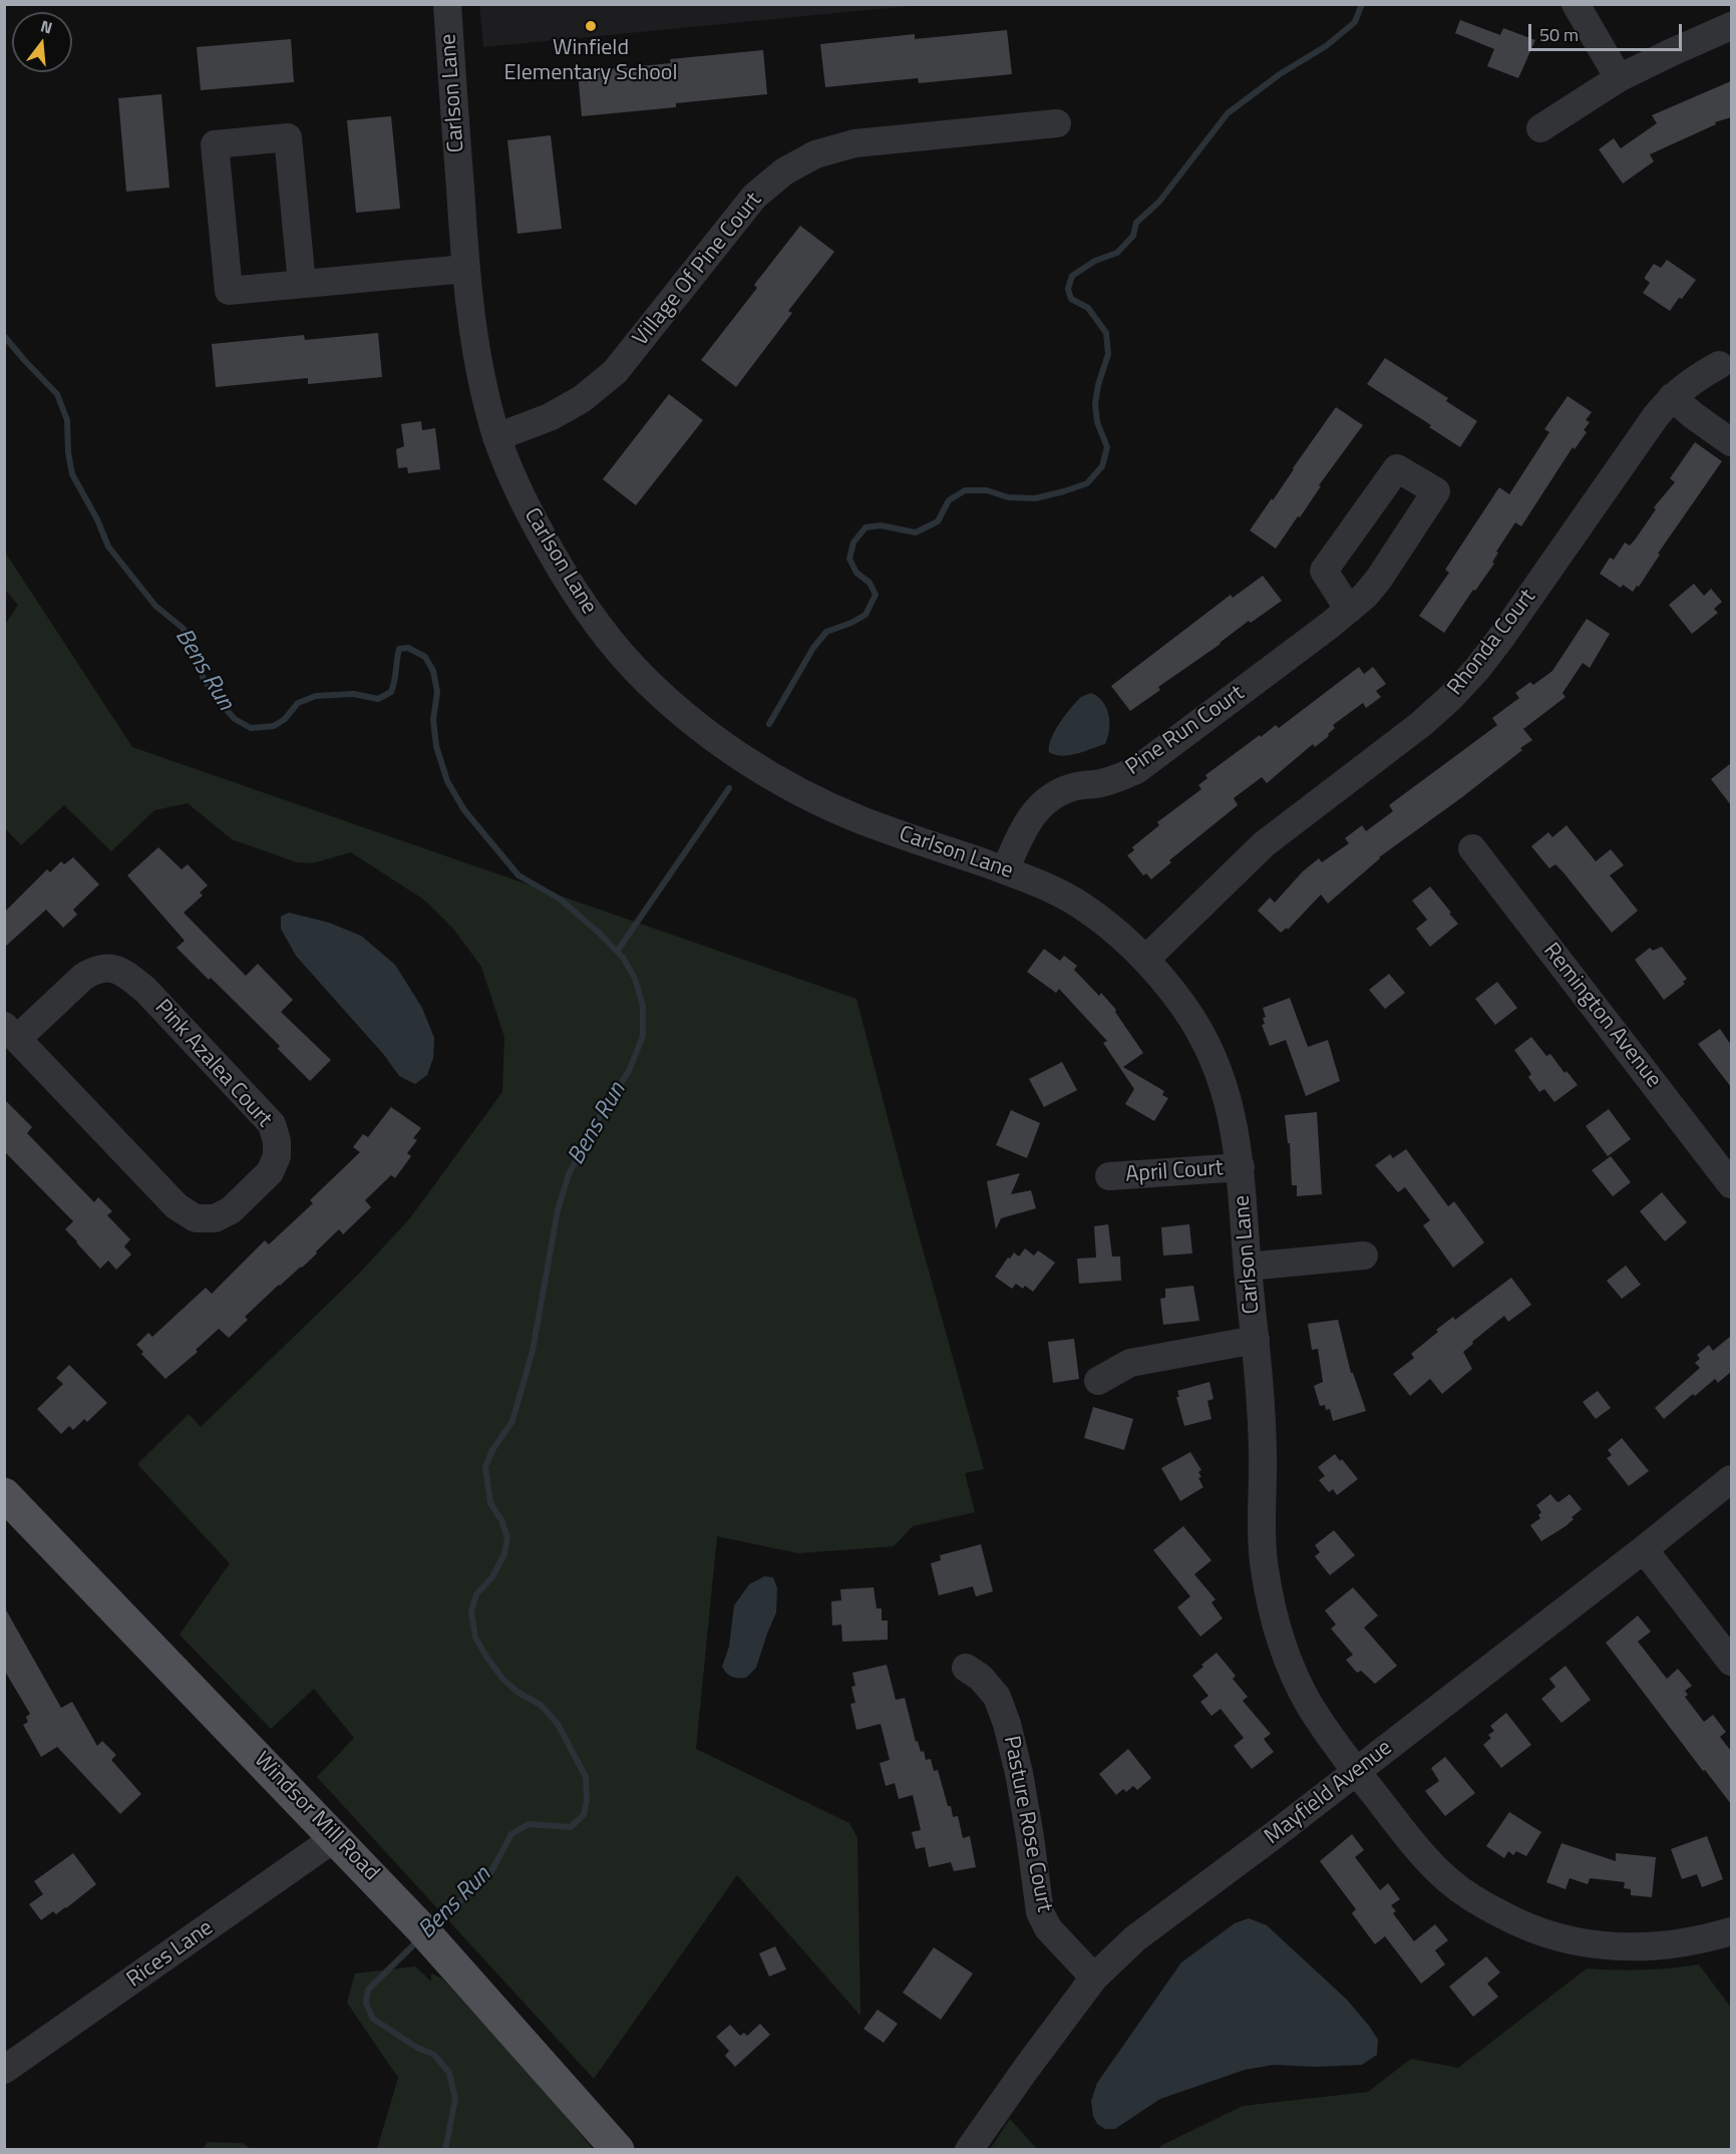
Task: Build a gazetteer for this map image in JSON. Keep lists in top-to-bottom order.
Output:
{
  "streets": {
    "main road": ["Windsor Mill Road"],
    "street": [
      "Carlson Lane",
      "Village Of Pine Court",
      "Rhonda Court",
      "Pine Run Court",
      "Remington Avenue",
      "Pink Azalea Court",
      "April Court",
      "Mayfield Avenue",
      "Pasture Rose Court",
      "Rices Lane"
    ]
  },
  "crossings": [
    ["Carlson Lane", "Village Of Pine Court"],
    ["Carlson Lane", "Rhonda Court"],
    ["Carlson Lane", "Pine Run Court"],
    ["Carlson Lane", "April Court"],
    ["Carlson Lane", "Mayfield Avenue"],
    ["Mayfield Avenue", "Pasture Rose Court"],
    ["Windsor Mill Road", "Rices Lane"]
  ],
  "water": ["Bens Run"],
  "places": ["Winfield Elementary School"],
  "scale_bar": "50 m",
  "north": "top"
}
